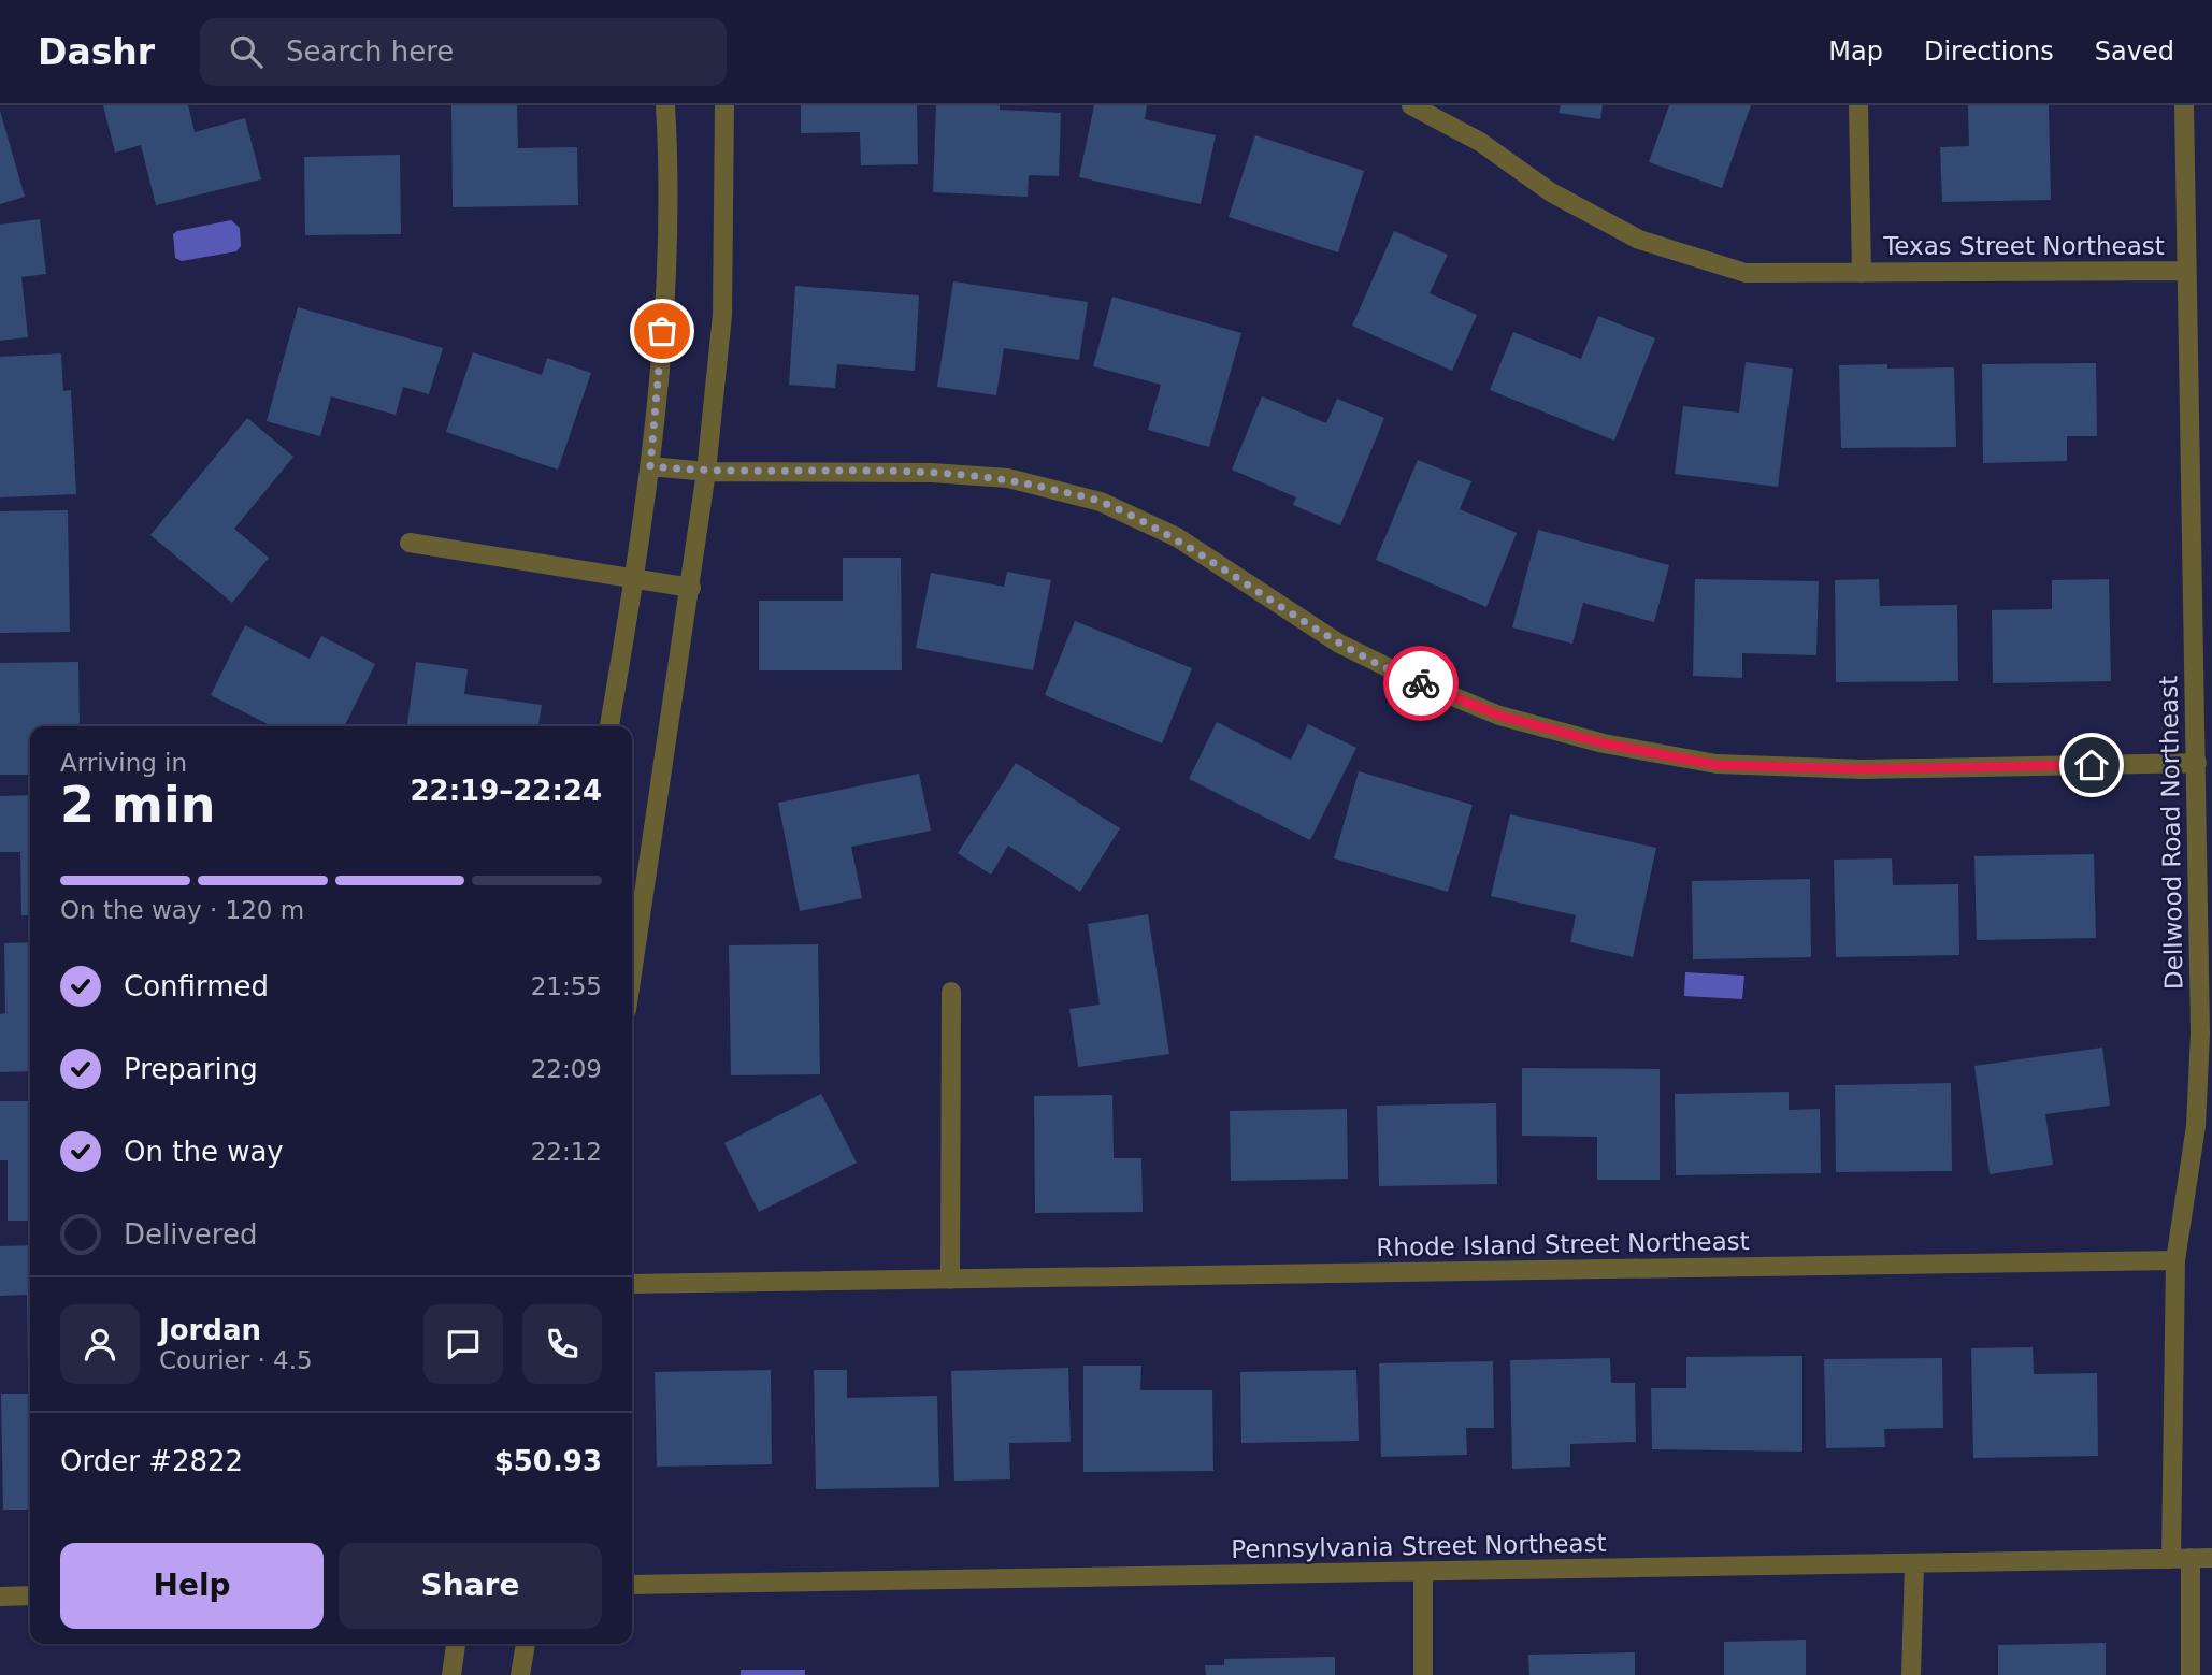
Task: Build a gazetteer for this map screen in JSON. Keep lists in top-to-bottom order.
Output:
{
  "streets": {
    "street": [
      "Texas Street Northeast",
      "Dellwood Road Northeast",
      "Rhode Island Street Northeast",
      "Pennsylvania Street Northeast"
    ]
  },
  "crossings": [
    ["Texas Street Northeast", "Dellwood Road Northeast"],
    ["Dellwood Road Northeast", "Rhode Island Street Northeast"],
    ["Dellwood Road Northeast", "Pennsylvania Street Northeast"]
  ],
  "page": {
    "header": "Dashr",
    "search": "Search here",
    "nav": ["Map", "Directions", "Saved"],
    "heading": ["2 min", "Arriving in", "22:19–22:24"],
    "panel": [
      "Jordan",
      "Courier · 4.5",
      "Order #2822",
      "$50.93"
    ],
    "bar": "On the way · 120 m",
    "list": [
      ["Confirmed", "21:55"],
      ["Preparing", "22:09"],
      ["On the way", "22:12"],
      "Delivered"
    ],
    "buttons": ["Help", "Share"]
  }
}
